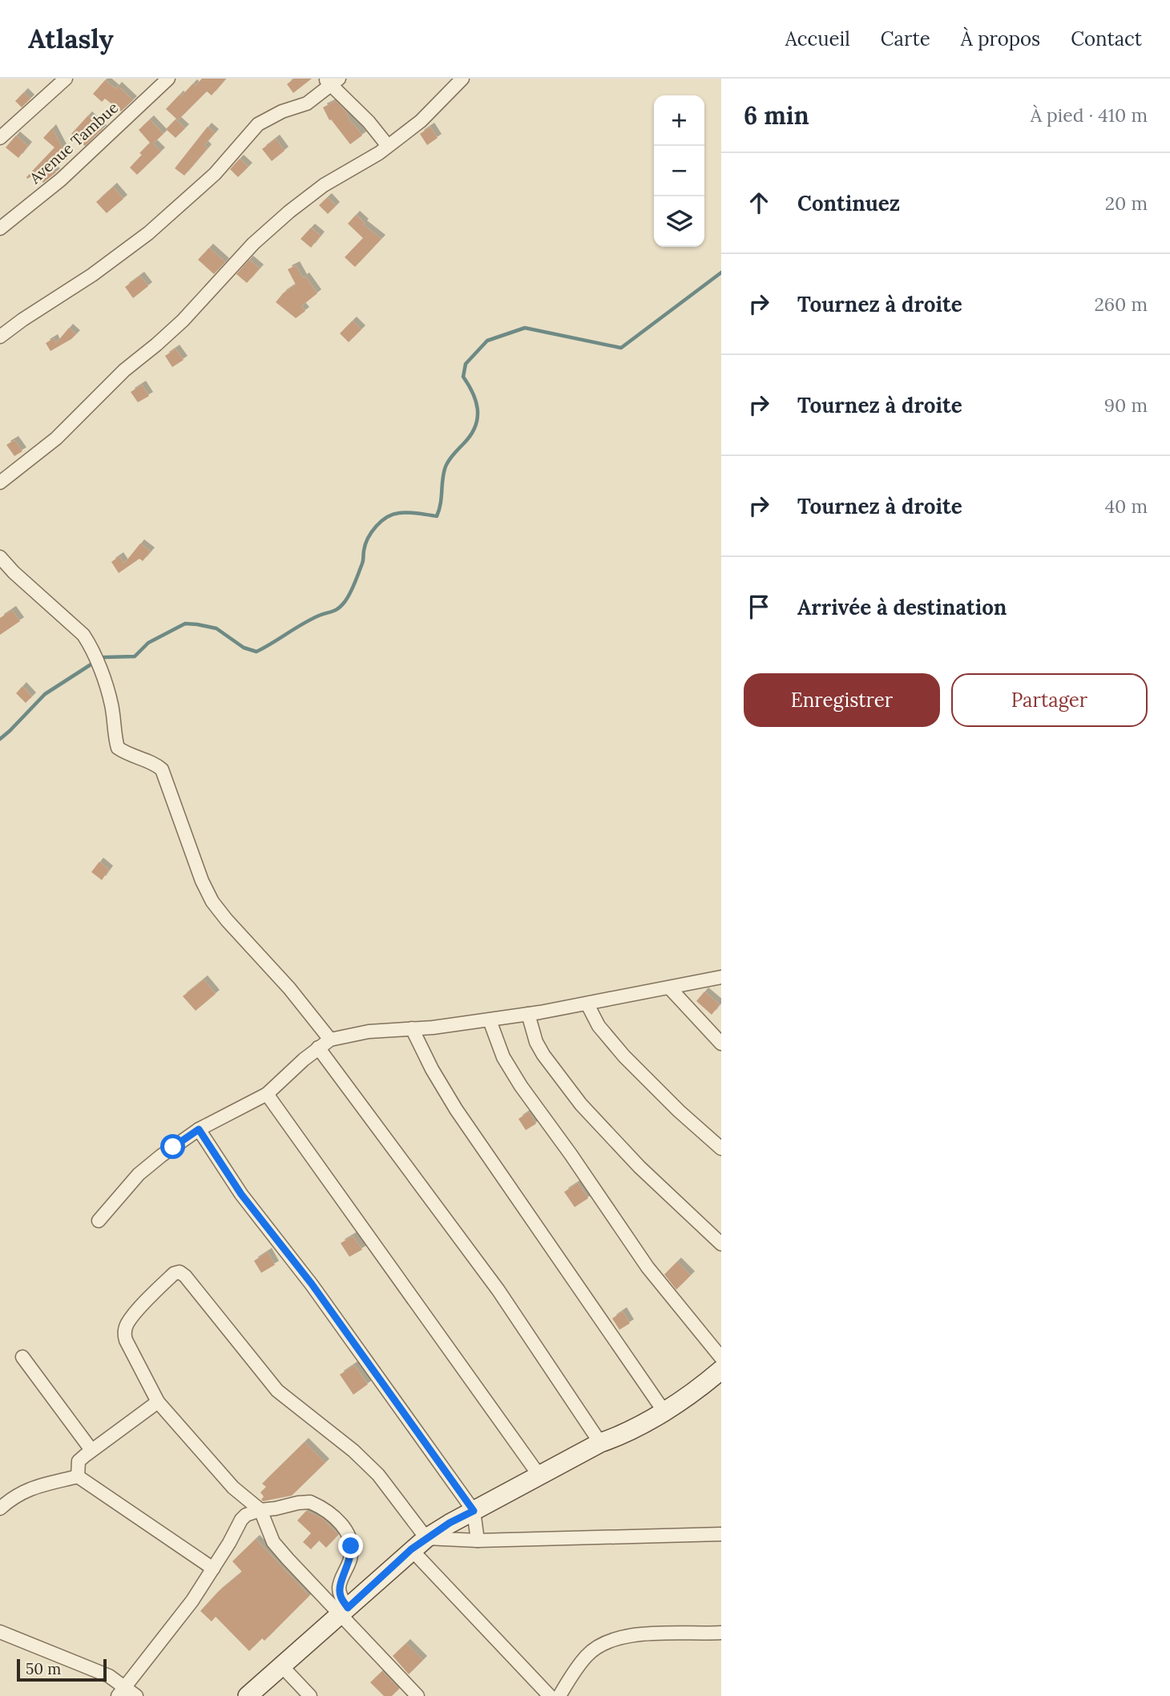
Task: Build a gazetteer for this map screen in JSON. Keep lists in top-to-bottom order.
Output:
{
  "streets": {
    "street": ["Avenue Tambue"]
  },
  "scale_bar": "50 m",
  "page": {
    "header": "Atlasly",
    "nav": [
      "Accueil",
      "Carte",
      "À propos",
      "Contact"
    ],
    "heading": ["6 min", "À pied · 410 m"],
    "map_buttons": ["+", "−"],
    "list": [
      ["Continuez", "20 m"],
      ["Tournez à droite", "260 m"],
      ["Tournez à droite", "90 m"],
      ["Tournez à droite", "40 m"],
      "Arrivée à destination"
    ],
    "buttons": ["Enregistrer", "Partager"],
    "scale": "50 m"
  }
}
